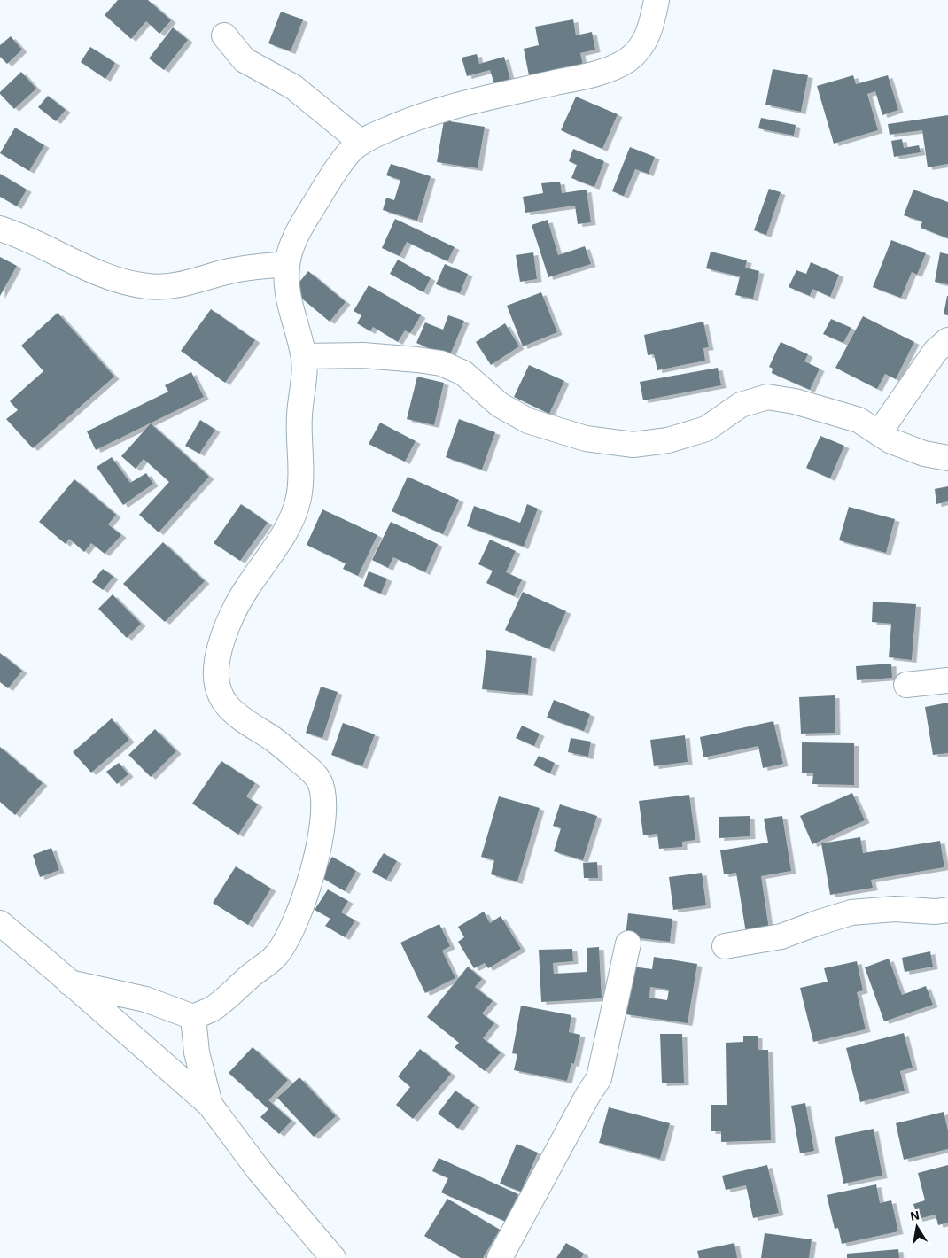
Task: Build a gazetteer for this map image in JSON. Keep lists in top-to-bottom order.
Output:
{
  "north": "top"
}
